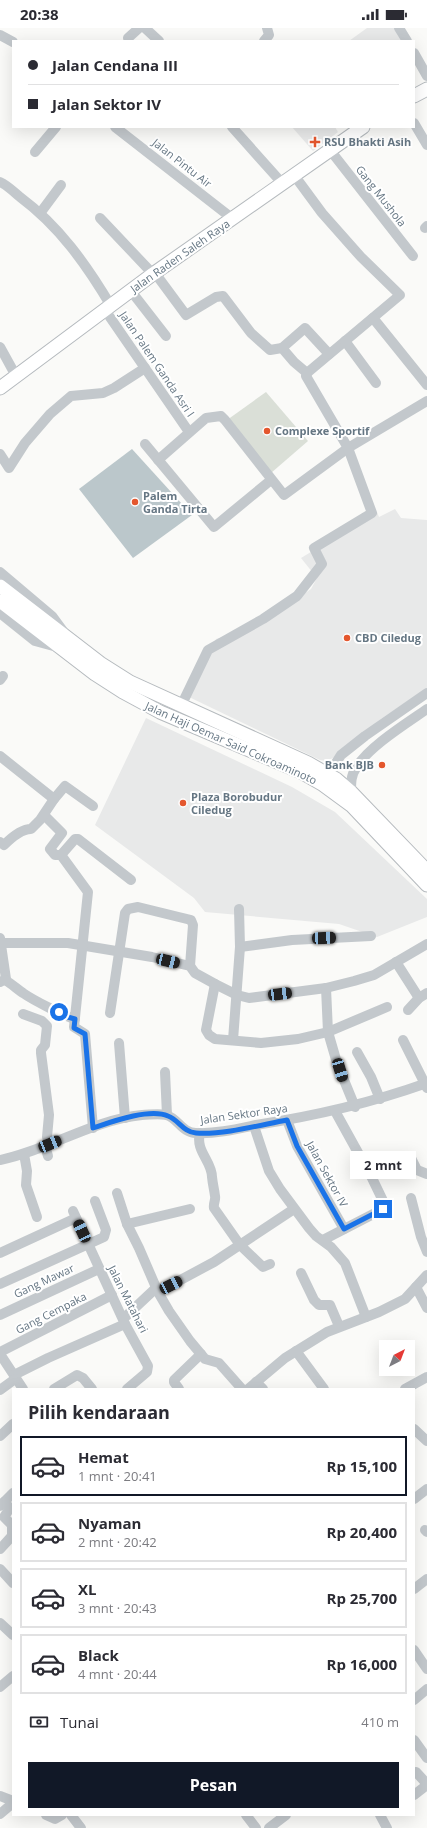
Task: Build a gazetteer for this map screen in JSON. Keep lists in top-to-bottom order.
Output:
{
  "streets": {
    "main road": ["Jalan Raden Saleh Raya", "Jalan Haji Oemar Said Cokroaminoto"],
    "street": [
      "Jalan Pintu Air",
      "Gang Mushola",
      "Jalan Palem Ganda Asri I",
      "Jalan Sektor Raya",
      "Jalan Sektor IV",
      "Gang Mawar",
      "Jalan Matahari",
      "Gang Cempaka"
    ]
  },
  "crossings": [
    ["Jalan Pintu Air", "Jalan Raden Saleh Raya"],
    ["Gang Mushola", "Jalan Raden Saleh Raya"],
    ["Jalan Raden Saleh Raya", "Jalan Palem Ganda Asri I"],
    ["Jalan Sektor Raya", "Jalan Sektor IV"],
    ["Gang Mawar", "Jalan Matahari"],
    ["Jalan Matahari", "Gang Cempaka"]
  ],
  "places": {
    "health": ["RSU Bhakti Asih"],
    "other": [
      "Complexe Sportif",
      "Palem Ganda Tirta",
      "CBD Ciledug",
      "Bank BJB",
      "Plaza Borobudur Ciledug"
    ]
  },
  "north": "top right",
  "page": {
    "status": "20:38",
    "banner": ["Jalan Cendana III", "Jalan Sektor IV"],
    "bubble": "2 mnt",
    "heading": "Pilih kendaraan",
    "list": [
      {
        "name": "Hemat",
        "note": "1 mnt · 20:41",
        "value": "Rp 15,100"
      },
      {
        "name": "Nyaman",
        "note": "2 mnt · 20:42",
        "value": "Rp 20,400"
      },
      {
        "name": "XL",
        "note": "3 mnt · 20:43",
        "value": "Rp 25,700"
      },
      {
        "name": "Black",
        "note": "4 mnt · 20:44",
        "value": "Rp 16,000"
      }
    ],
    "pay": ["Tunai", "410 m"],
    "buttons": "Pesan"
  }
}
